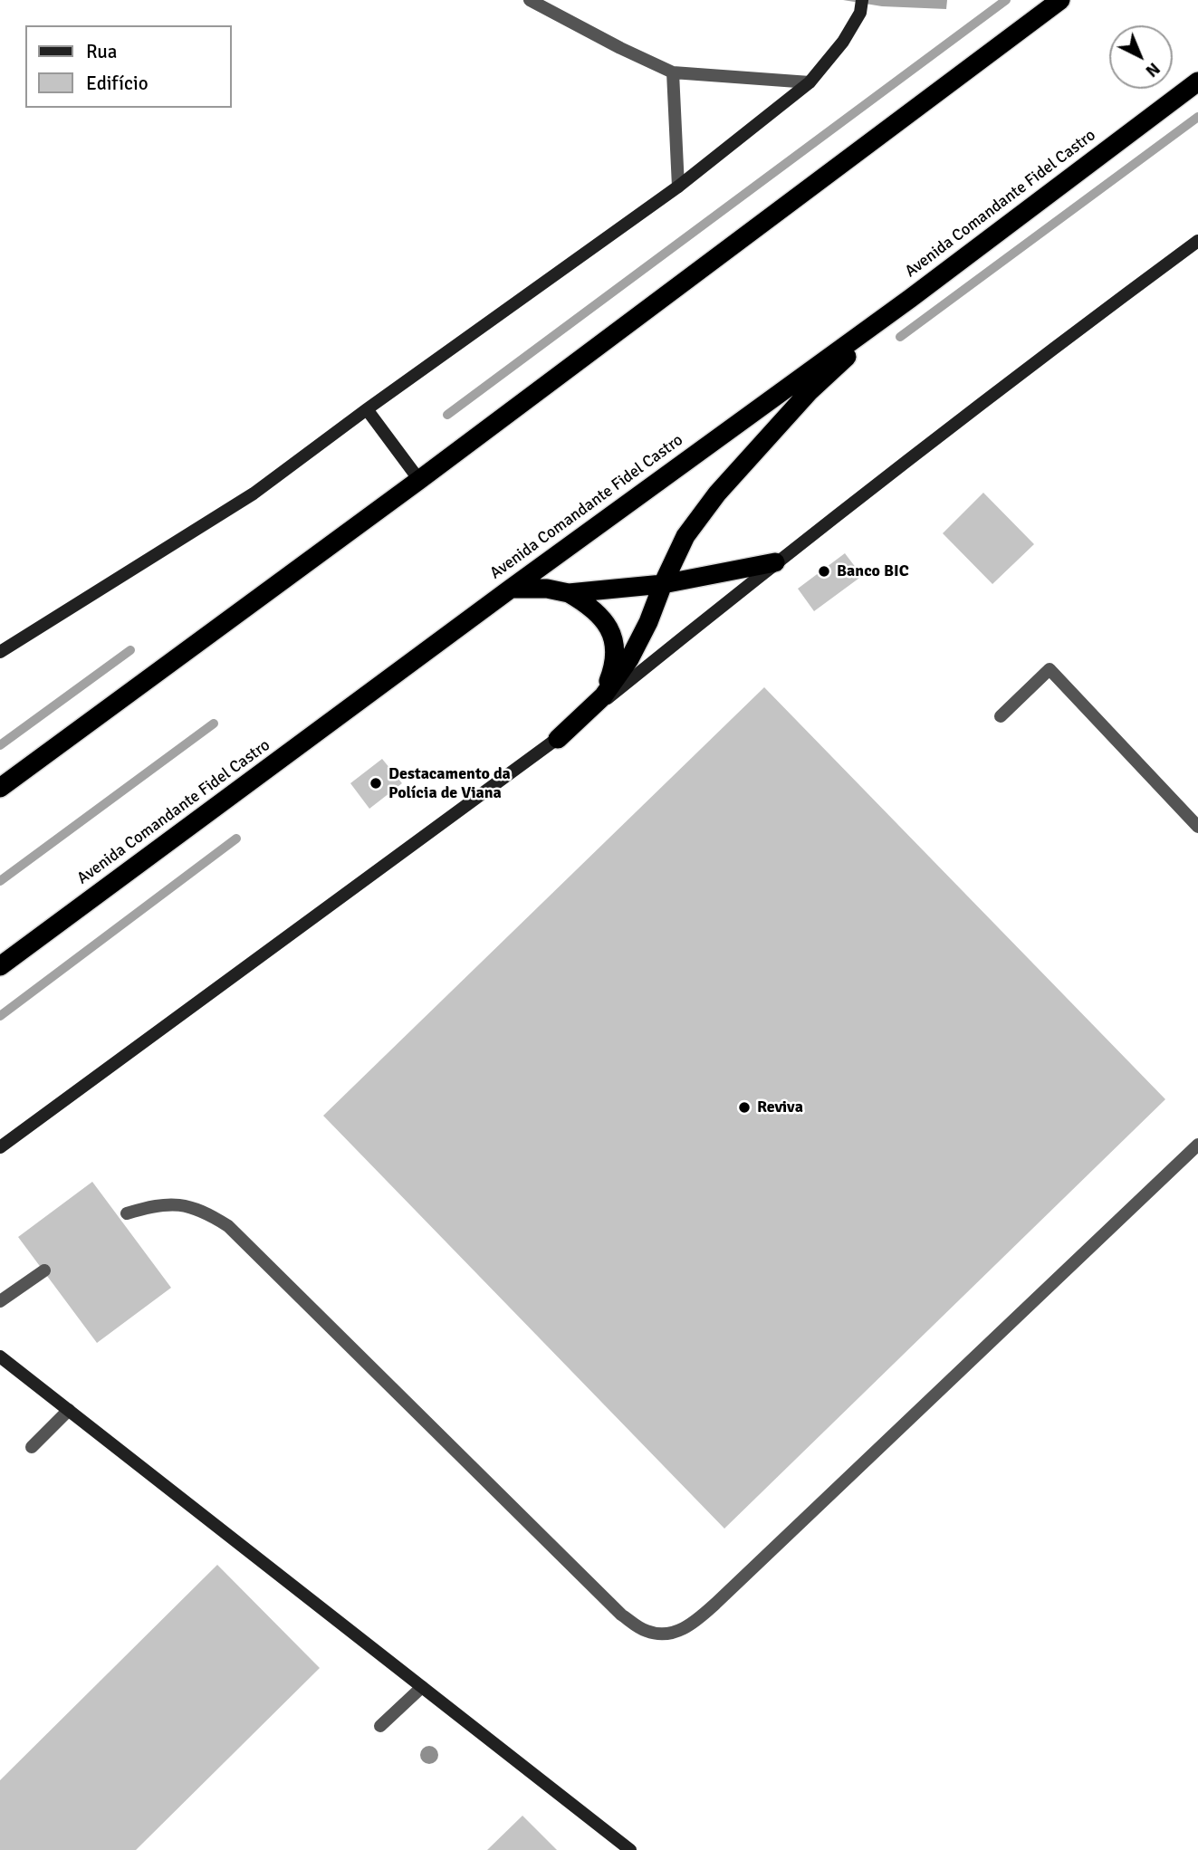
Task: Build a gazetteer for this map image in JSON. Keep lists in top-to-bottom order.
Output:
{
  "streets": {
    "highway": ["Avenida Comandante Fidel Castro"]
  },
  "places": ["Banco BIC", "Destacamento da Polícia de Viana", "Reviva"],
  "legend": ["Rua", "Edifício"],
  "north": "bottom right"
}
